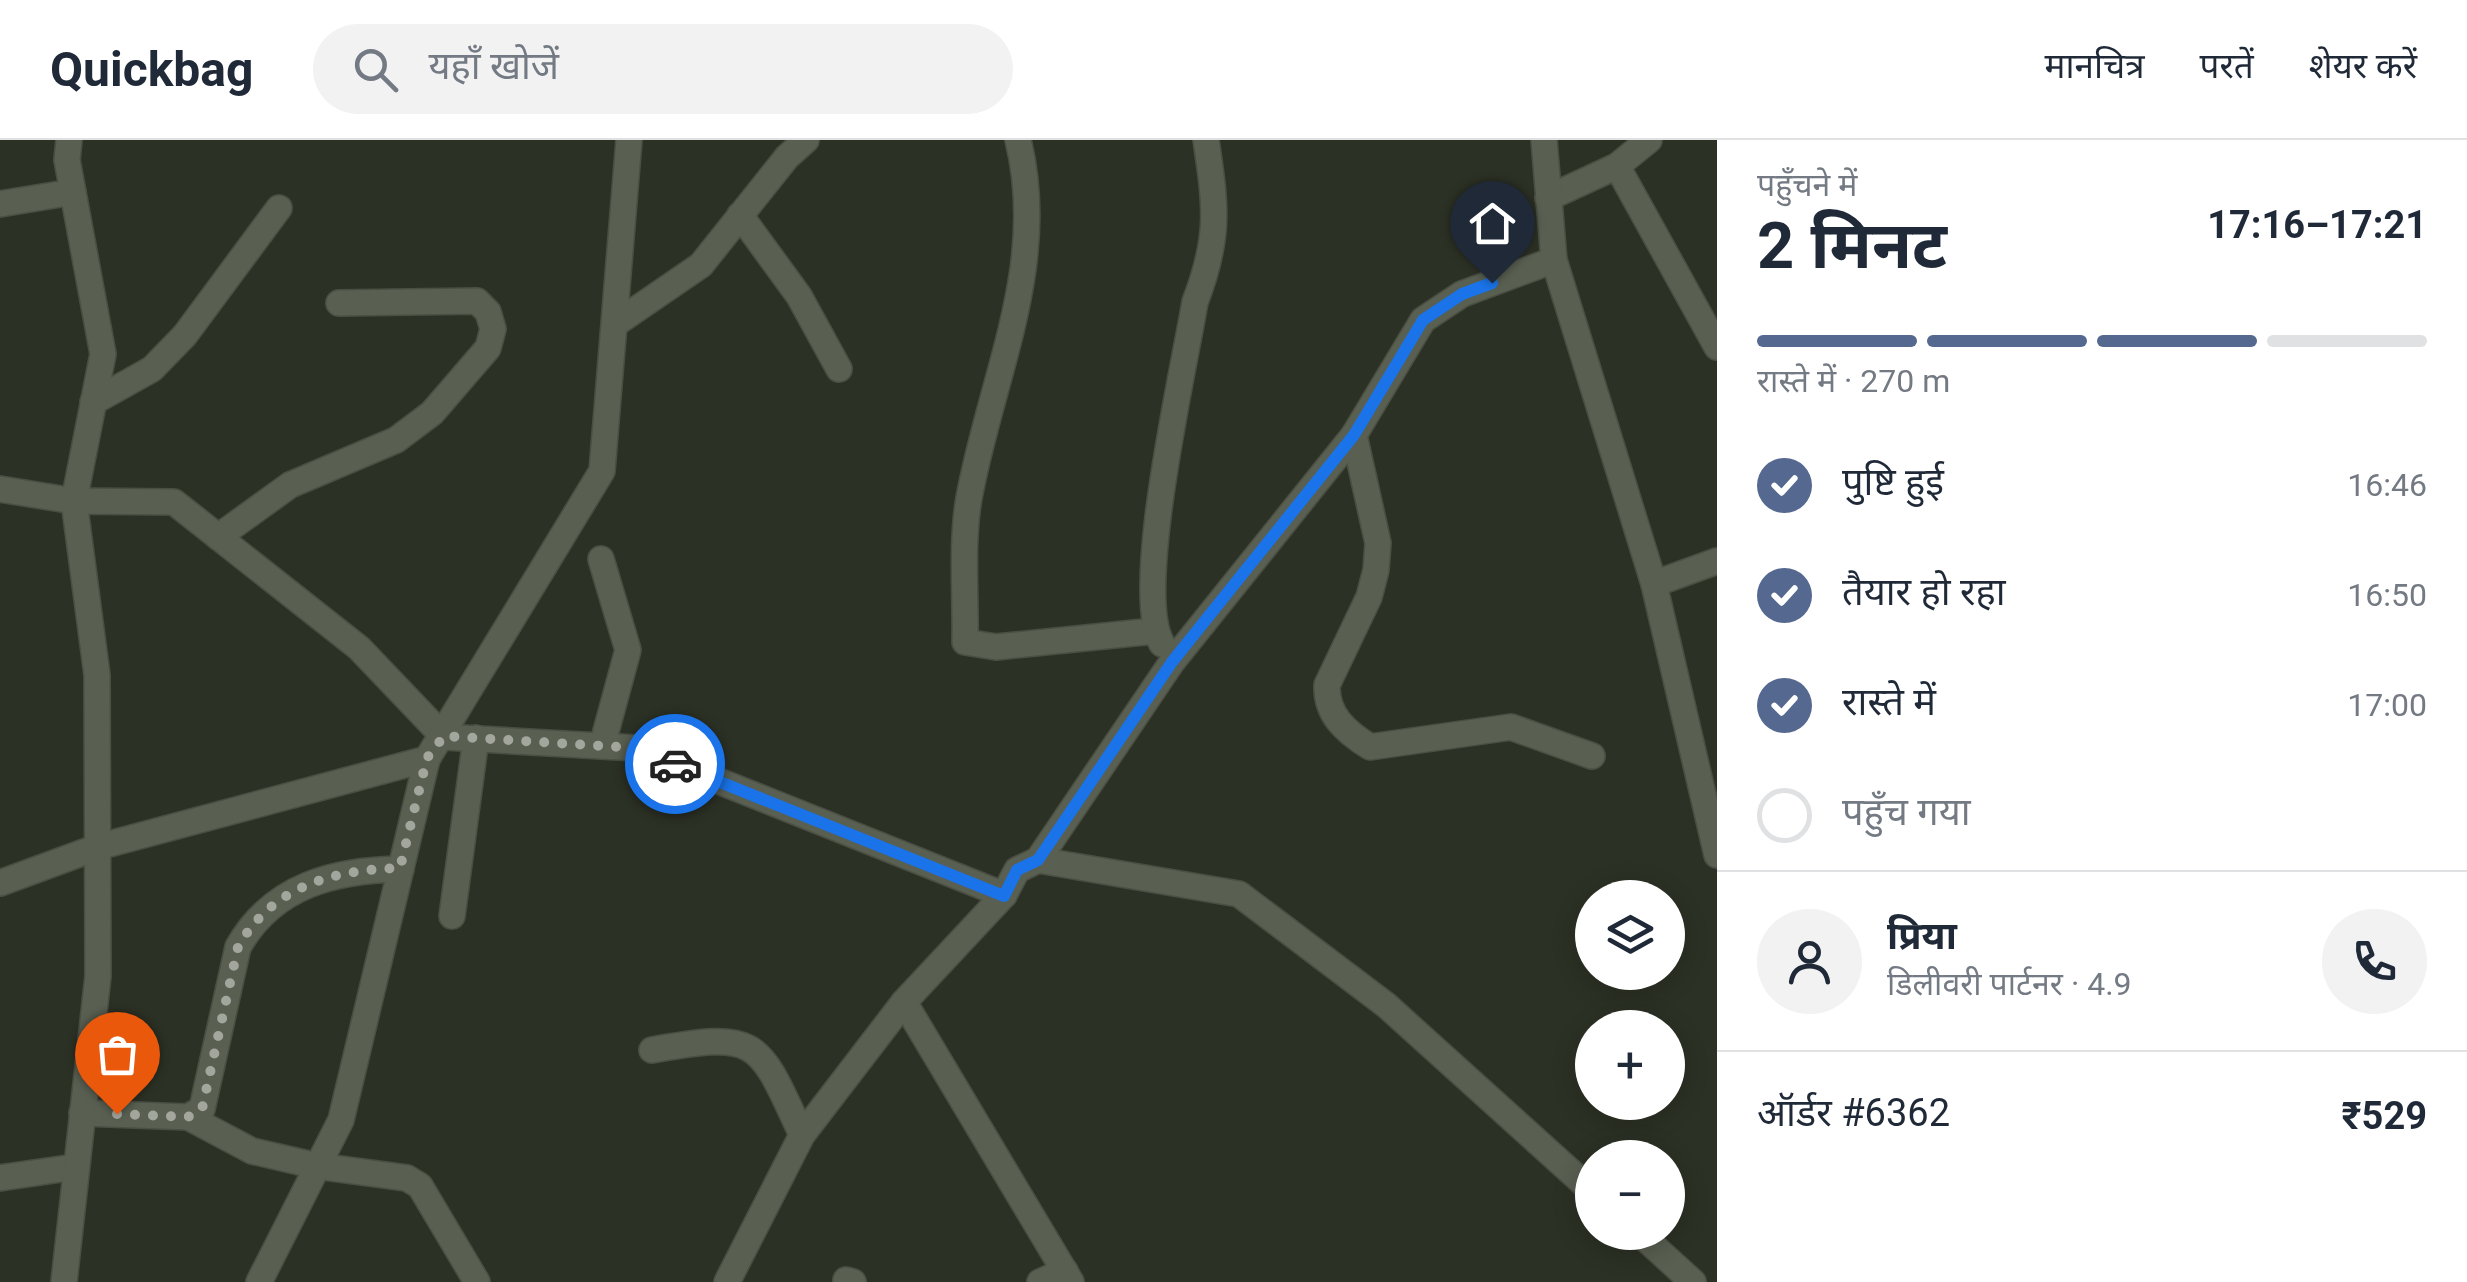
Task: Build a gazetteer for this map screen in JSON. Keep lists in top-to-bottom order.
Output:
{
  "page": {
    "header": "Quickbag",
    "search": "यहाँ खोजें",
    "nav": ["मानचित्र", "परतें", "शेयर करें"],
    "heading": ["2 मिनट", "पहुँचने में", "17:16–17:21"],
    "panel": [
      "प्रिया",
      "डिलीवरी पार्टनर · 4.9",
      "ऑर्डर #6362",
      "₹529"
    ],
    "bar": "रास्ते में · 270 m",
    "list": [
      ["पुष्टि हुई", "16:46"],
      ["तैयार हो रहा", "16:50"],
      ["रास्ते में", "17:00"],
      "पहुँच गया"
    ],
    "map_buttons": ["+", "−"]
  }
}
